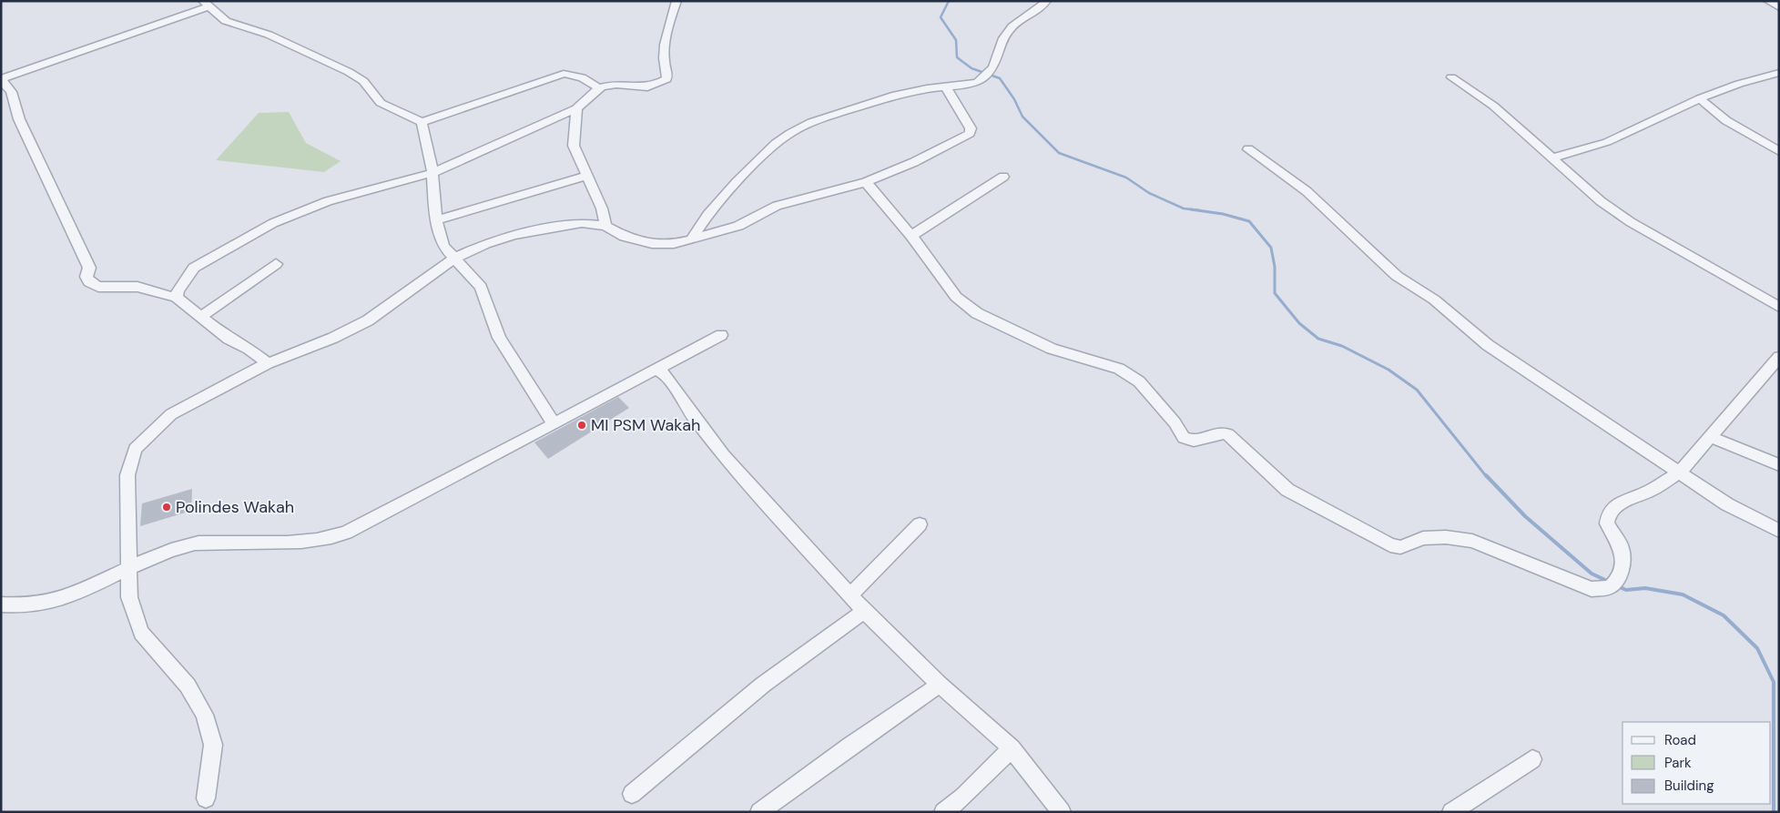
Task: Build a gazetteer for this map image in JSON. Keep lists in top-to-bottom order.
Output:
{
  "places": ["MI PSM Wakah", "Polindes Wakah"],
  "legend": ["Road", "Park", "Building"]
}
